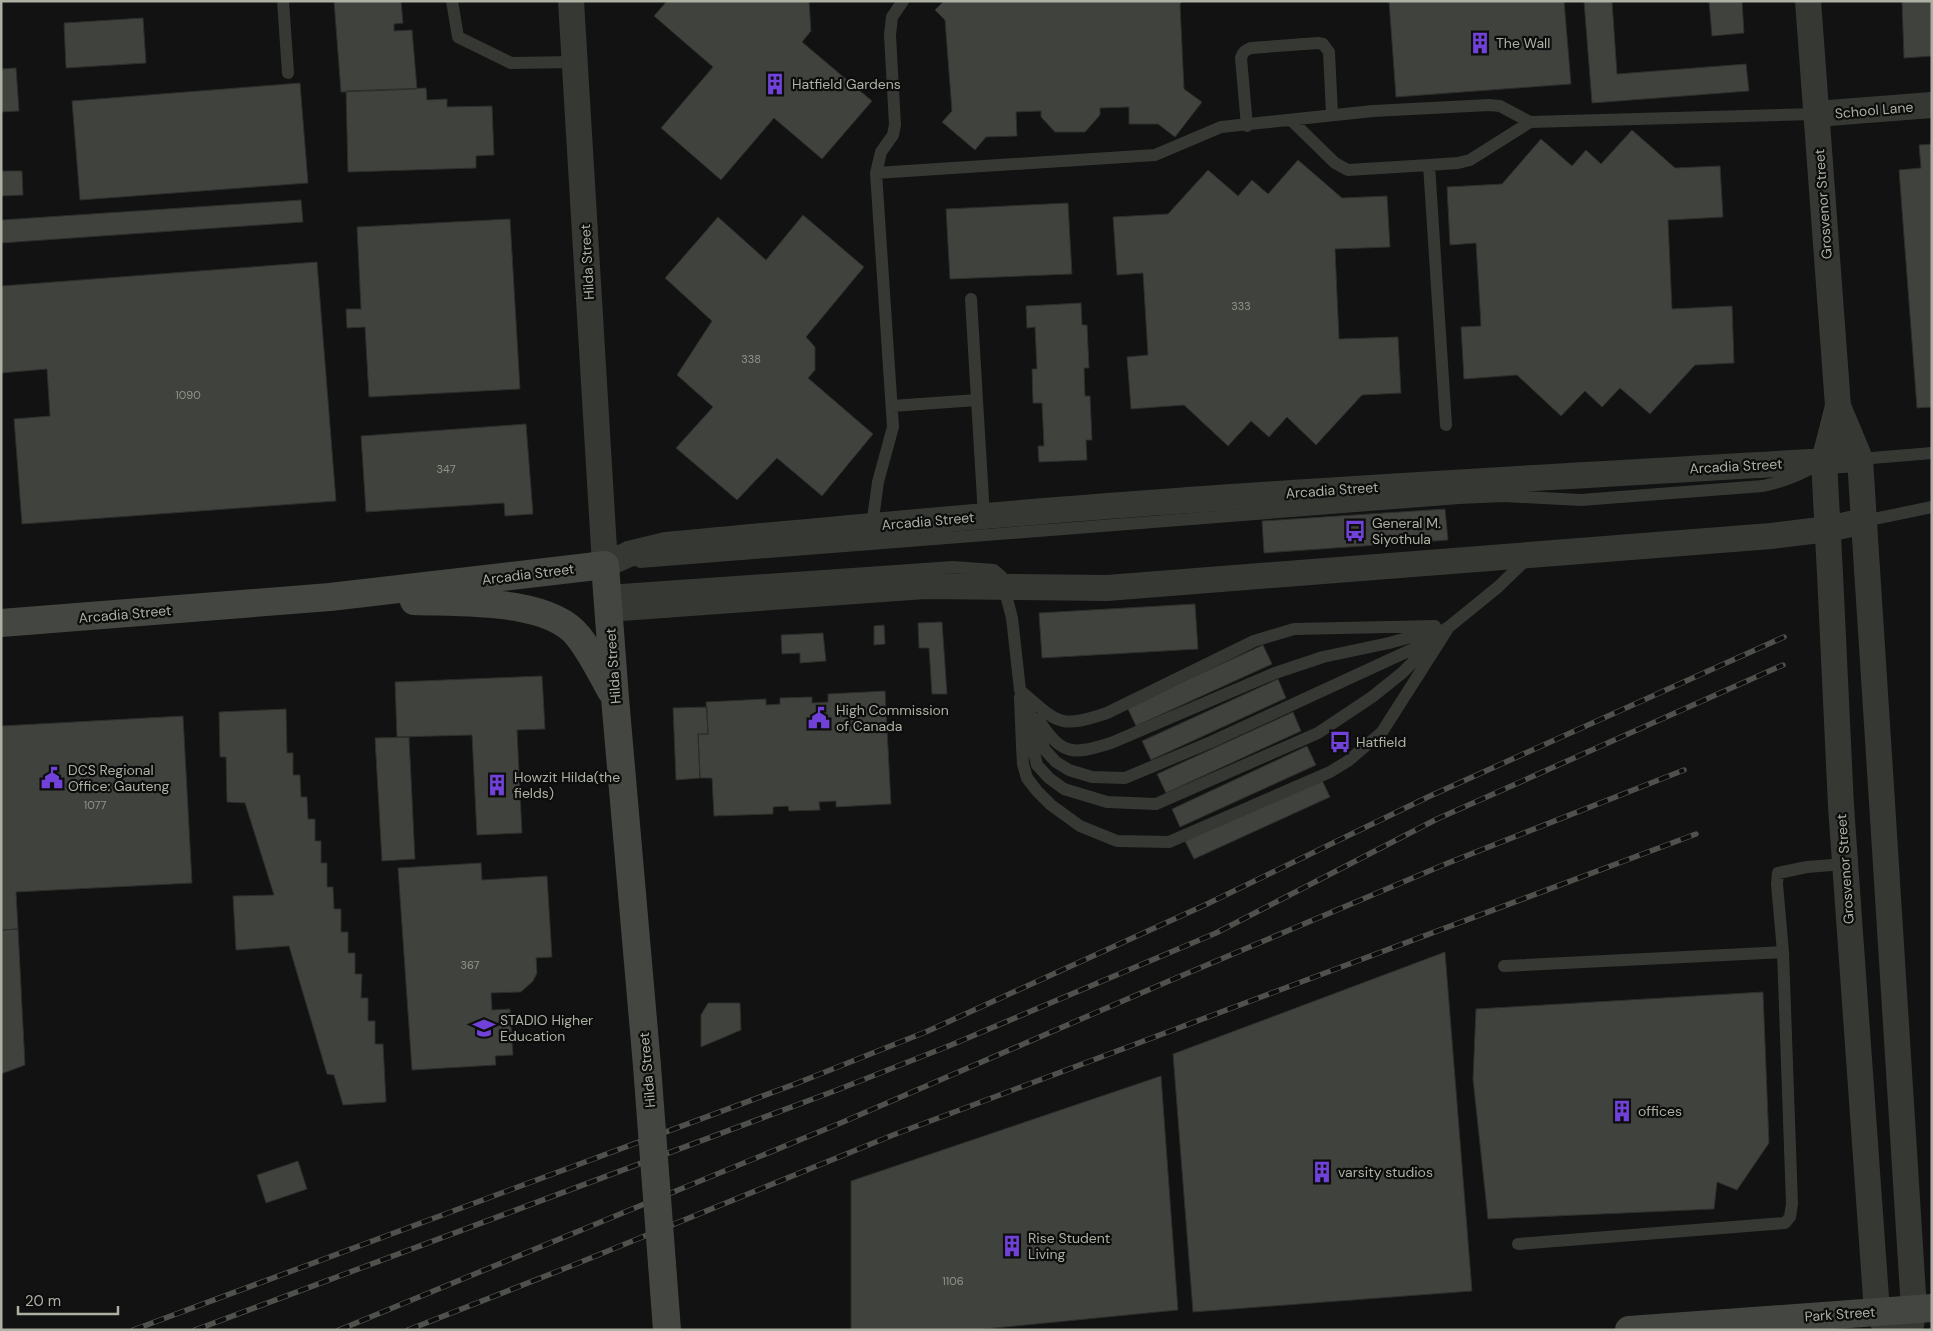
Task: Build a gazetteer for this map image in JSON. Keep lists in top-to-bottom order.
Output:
{
  "streets": {
    "street": [
      "School Lane",
      "Grosvenor Street",
      "Hilda Street",
      "Arcadia Street",
      "Park Street"
    ]
  },
  "crossings": [
    ["School Lane", "Grosvenor Street"],
    ["Grosvenor Street", "Arcadia Street"],
    ["Grosvenor Street", "Park Street"],
    ["Hilda Street", "Arcadia Street"]
  ],
  "places": {
    "building": [
      "The Wall",
      "Hatfield Gardens",
      "Howzit Hilda(the fields)",
      "offices",
      "varsity studios",
      "Rise Student Living"
    ],
    "bus stop": ["General M. Siyothula", "Hatfield"],
    "public building": ["High Commission of Canada", "DCS Regional Office: Gauteng"],
    "school or university": ["STADIO Higher Education"]
  },
  "house_numbers": [
    "333",
    "338",
    "1090",
    "347",
    "1077",
    "367",
    "1106"
  ],
  "scale_bar": "20 m"
}
